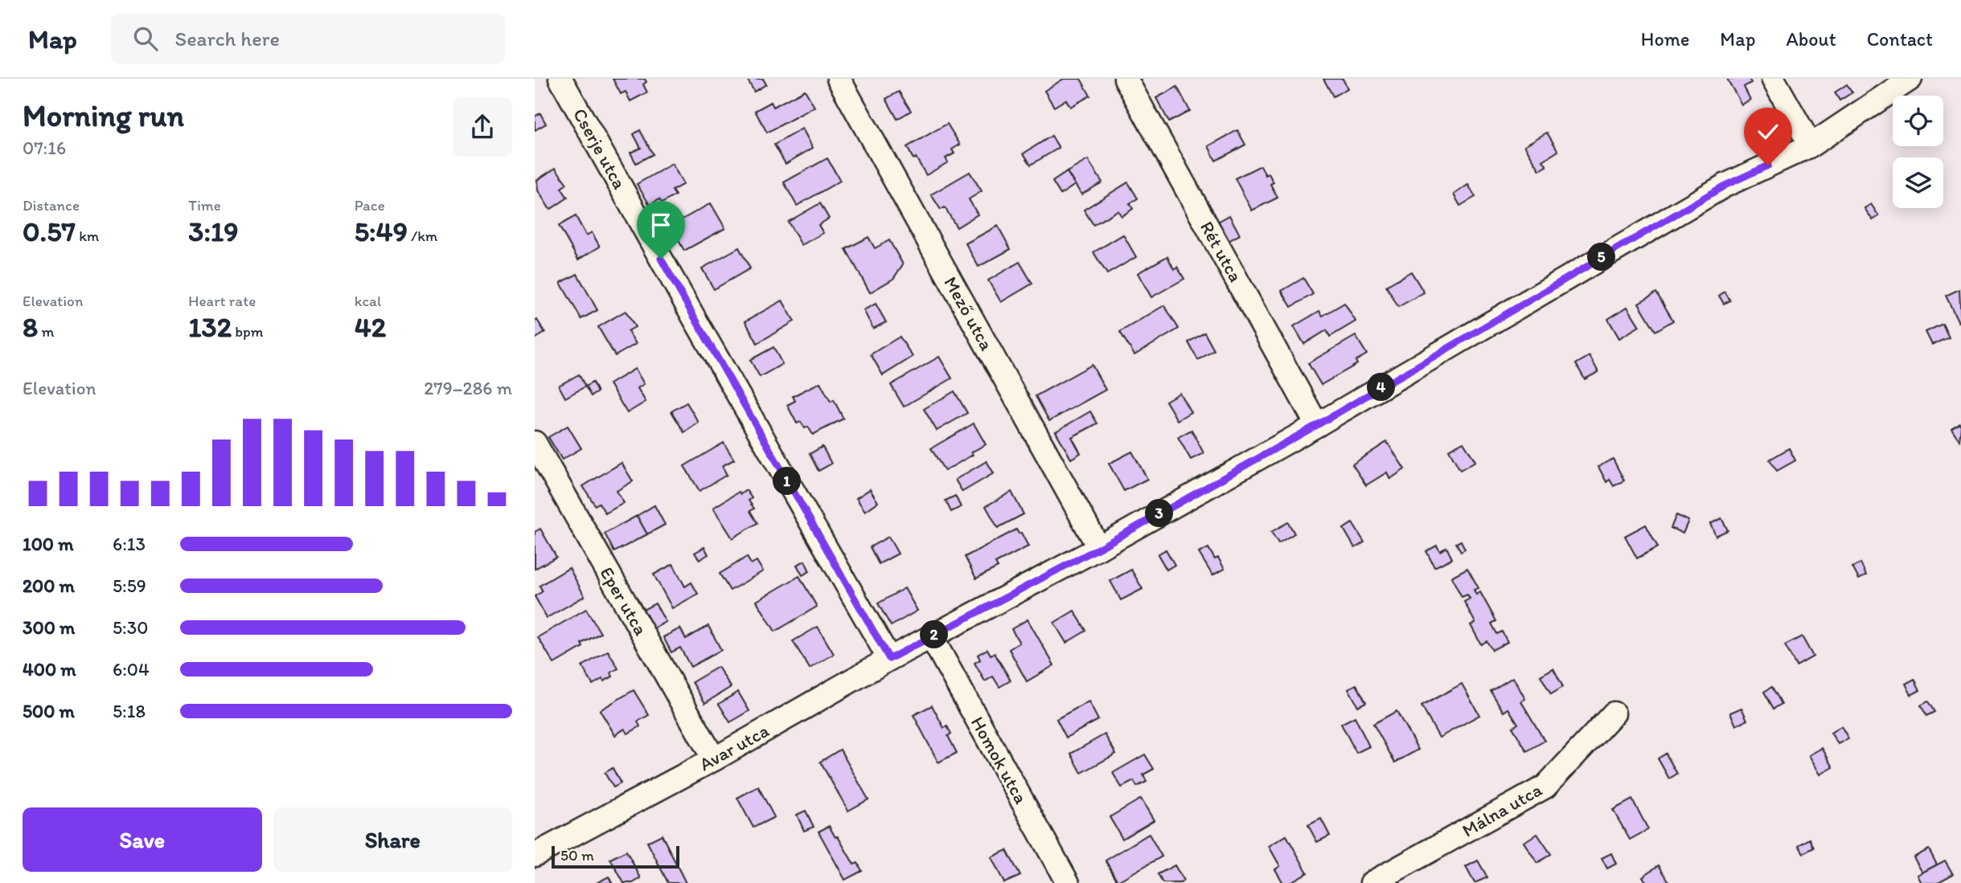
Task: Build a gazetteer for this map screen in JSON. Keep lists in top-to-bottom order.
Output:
{
  "streets": {
    "street": [
      "Cserje utca",
      "Rét utca",
      "Mező utca",
      "Eper utca",
      "Avar utca",
      "Homok utca",
      "Málna utca"
    ]
  },
  "crossings": [
    ["Cserje utca", "Avar utca"],
    ["Rét utca", "Avar utca"],
    ["Mező utca", "Avar utca"],
    ["Eper utca", "Avar utca"],
    ["Avar utca", "Homok utca"]
  ],
  "scale_bar": "50 m",
  "page": {
    "header": "Map",
    "search": "Search here",
    "nav": [
      "Home",
      "Map",
      "About",
      "Contact"
    ],
    "heading": ["Morning run", "07:16"],
    "stats": [
      ["Distance", "0.57 km"],
      ["Time", "3:19"],
      ["Pace", "5:49 /km"],
      ["Elevation", "8 m"],
      ["Heart rate", "132 bpm"],
      ["kcal", "42"]
    ],
    "pins": [
      "5",
      "4",
      "1",
      "3",
      "2"
    ],
    "chart": ["Elevation", "279–286 m"],
    "list": [
      {
        "name": "100 m",
        "note": "6:13"
      },
      {
        "name": "200 m",
        "note": "5:59"
      },
      {
        "name": "300 m",
        "note": "5:30"
      },
      {
        "name": "400 m",
        "note": "6:04"
      },
      {
        "name": "500 m",
        "note": "5:18"
      }
    ],
    "buttons": ["Save", "Share"],
    "scale": "50 m"
  }
}
